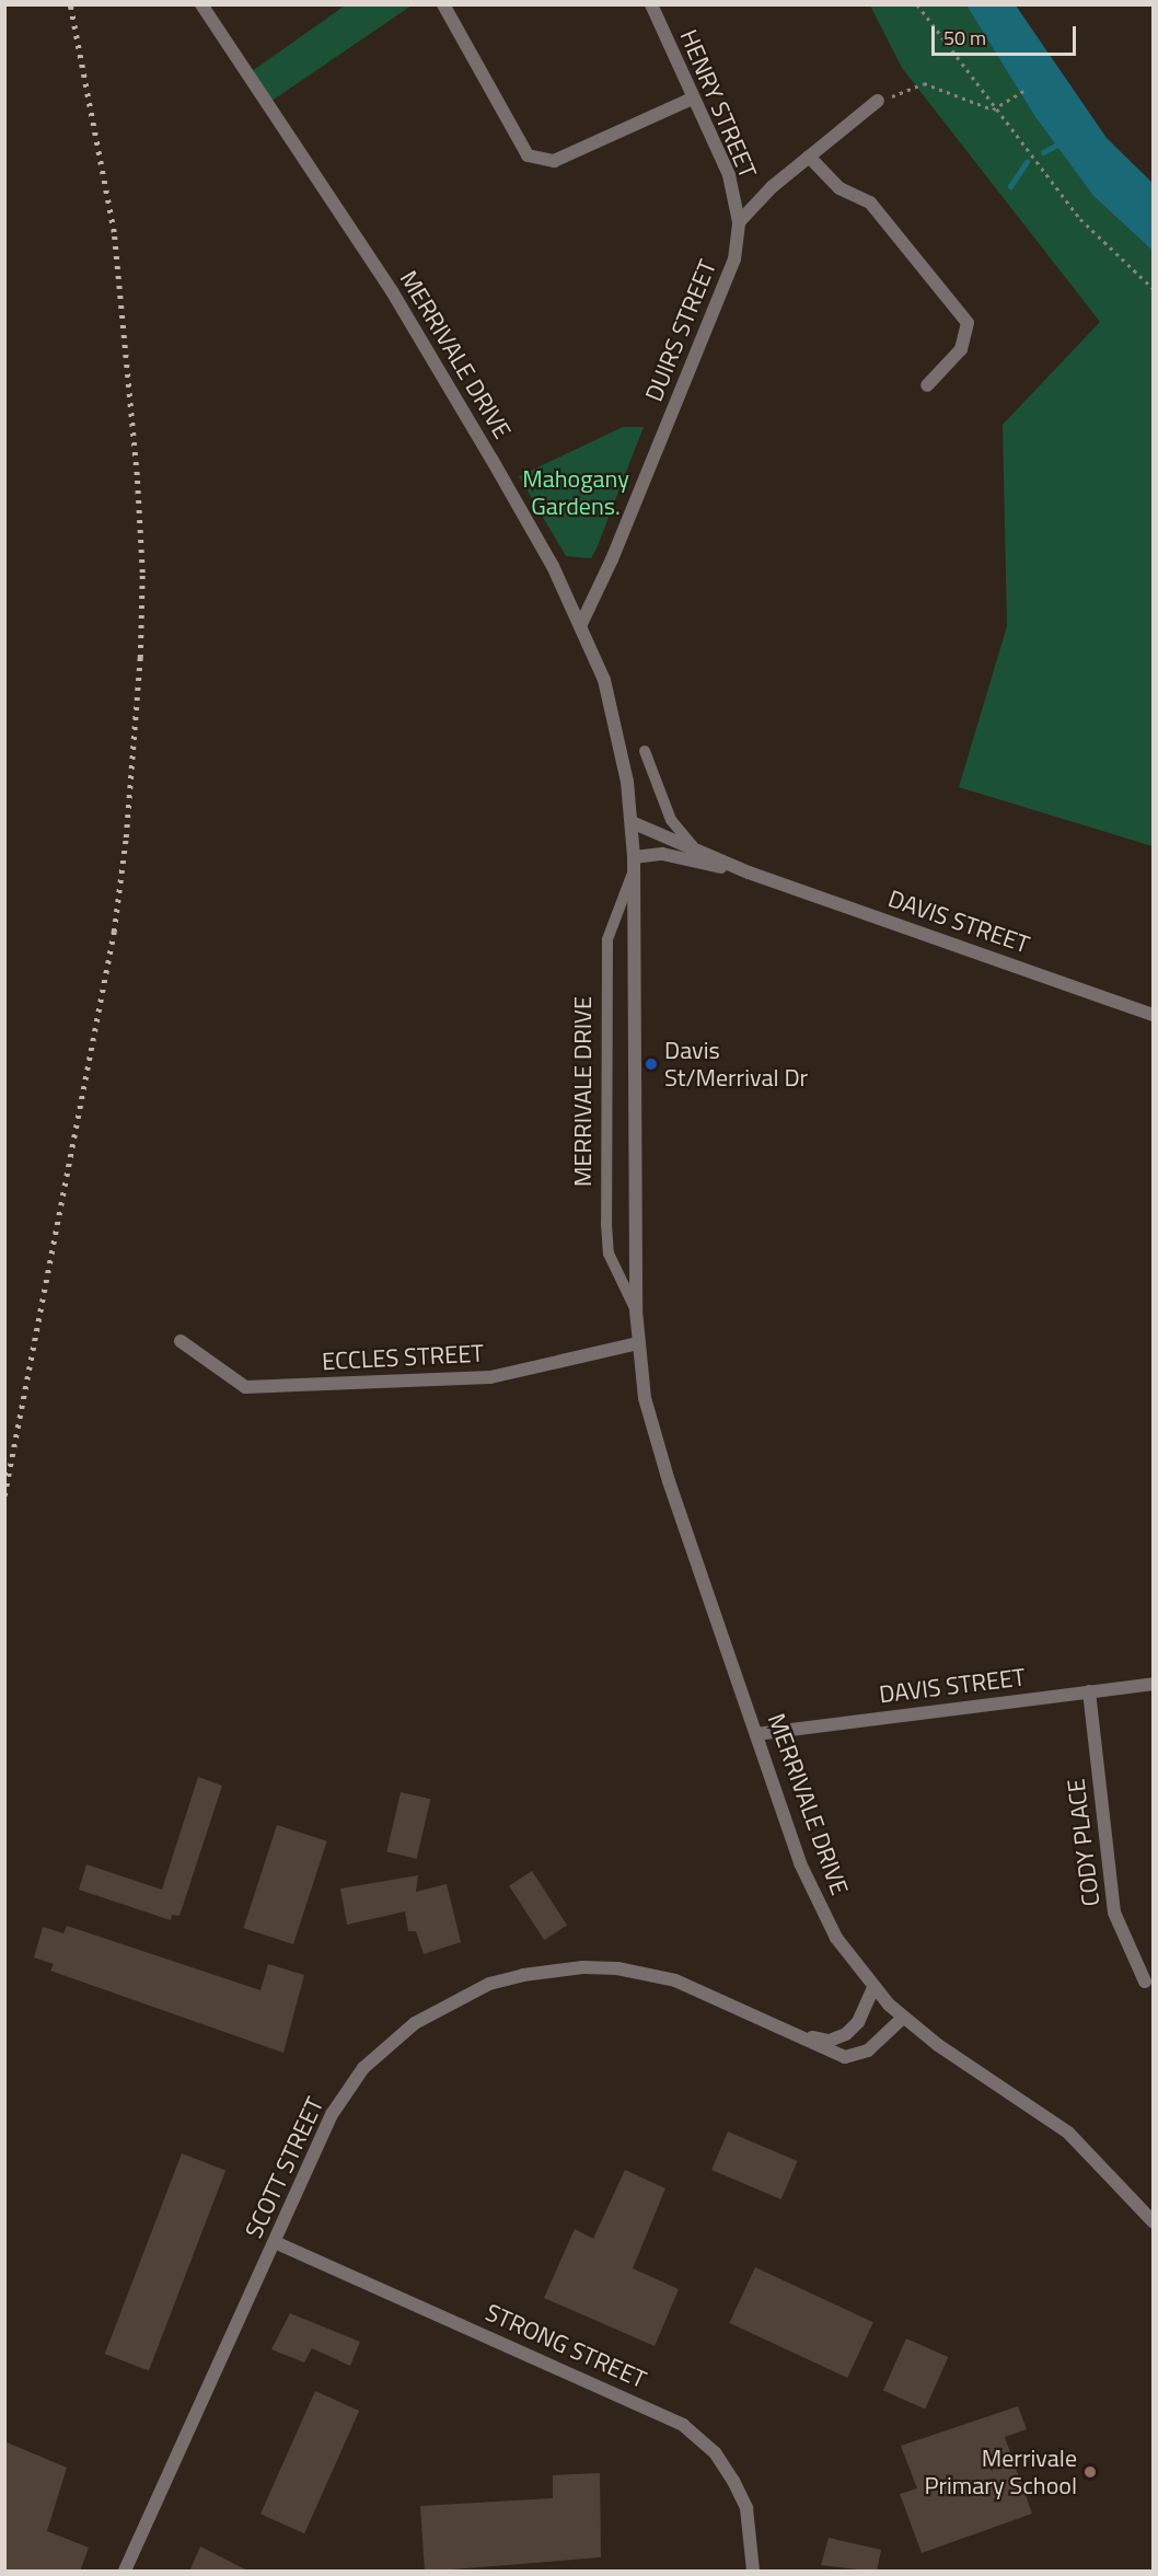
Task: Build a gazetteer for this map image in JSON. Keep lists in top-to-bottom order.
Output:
{
  "streets": {
    "street": [
      "HENRY STREET",
      "DUIRS STREET",
      "MERRIVALE DRIVE",
      "DAVIS STREET",
      "ECCLES STREET",
      "CODY PLACE",
      "SCOTT STREET",
      "STRONG STREET"
    ]
  },
  "crossings": [
    ["HENRY STREET", "DUIRS STREET"],
    ["DUIRS STREET", "MERRIVALE DRIVE"],
    ["MERRIVALE DRIVE", "DAVIS STREET"],
    ["MERRIVALE DRIVE", "ECCLES STREET"],
    ["MERRIVALE DRIVE", "SCOTT STREET"],
    ["DAVIS STREET", "CODY PLACE"],
    ["SCOTT STREET", "STRONG STREET"]
  ],
  "parks": ["Mahogany Gardens."],
  "places": ["Davis St/Merrival Dr", "Merrivale Primary School"],
  "scale_bar": "50 m"
}
